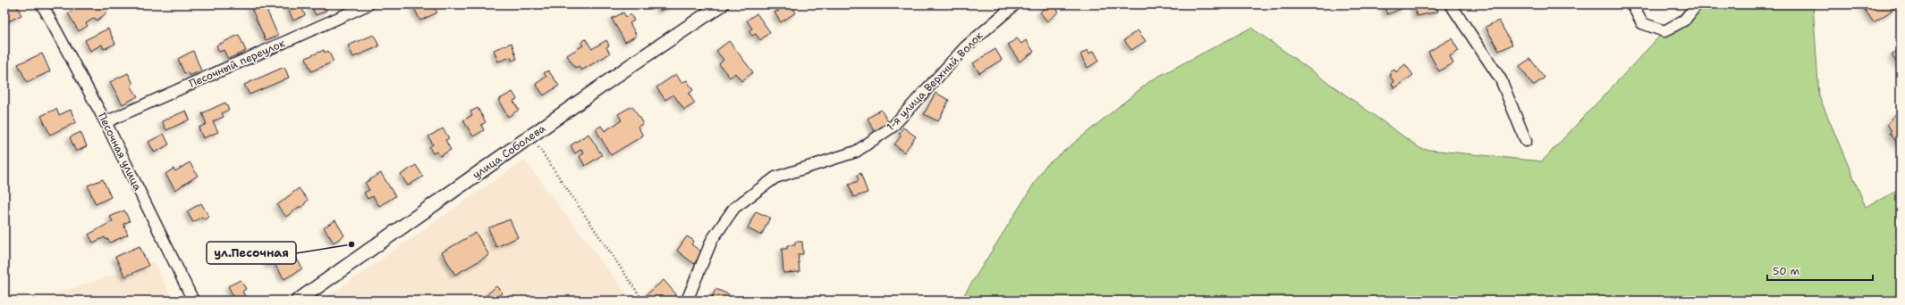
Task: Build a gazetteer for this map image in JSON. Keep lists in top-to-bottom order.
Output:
{
  "streets": {
    "street": [
      "Песочный переулок",
      "1-я улица Верхний Волок",
      "Песочная улица",
      "улица Соболева"
    ]
  },
  "crossings": [
    ["Песочный переулок", "Песочная улица"]
  ],
  "places": ["ул.Песочная"],
  "scale_bar": "50 m"
}
